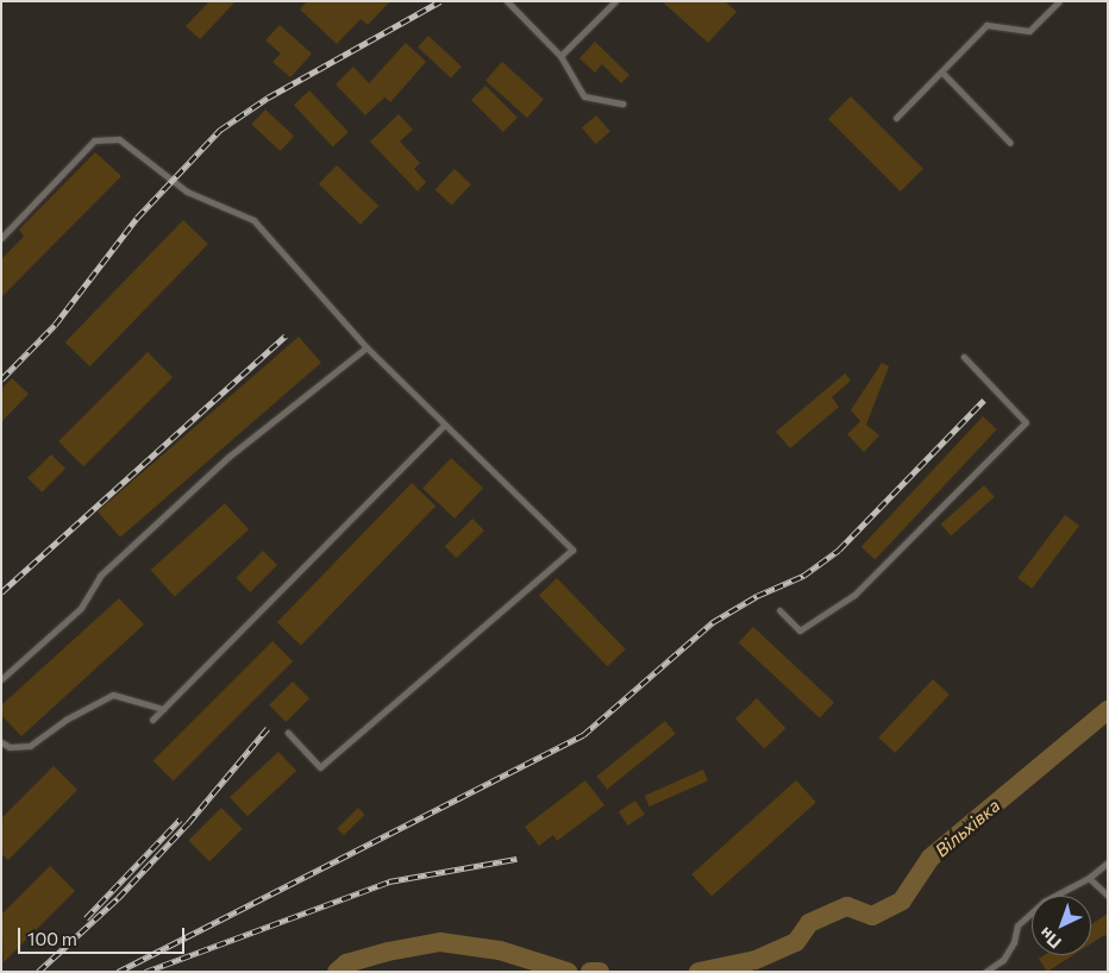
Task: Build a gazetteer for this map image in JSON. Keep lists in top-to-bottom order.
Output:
{
  "water": ["Вільхівка"],
  "scale_bar": "100 m",
  "north": "bottom left"
}
